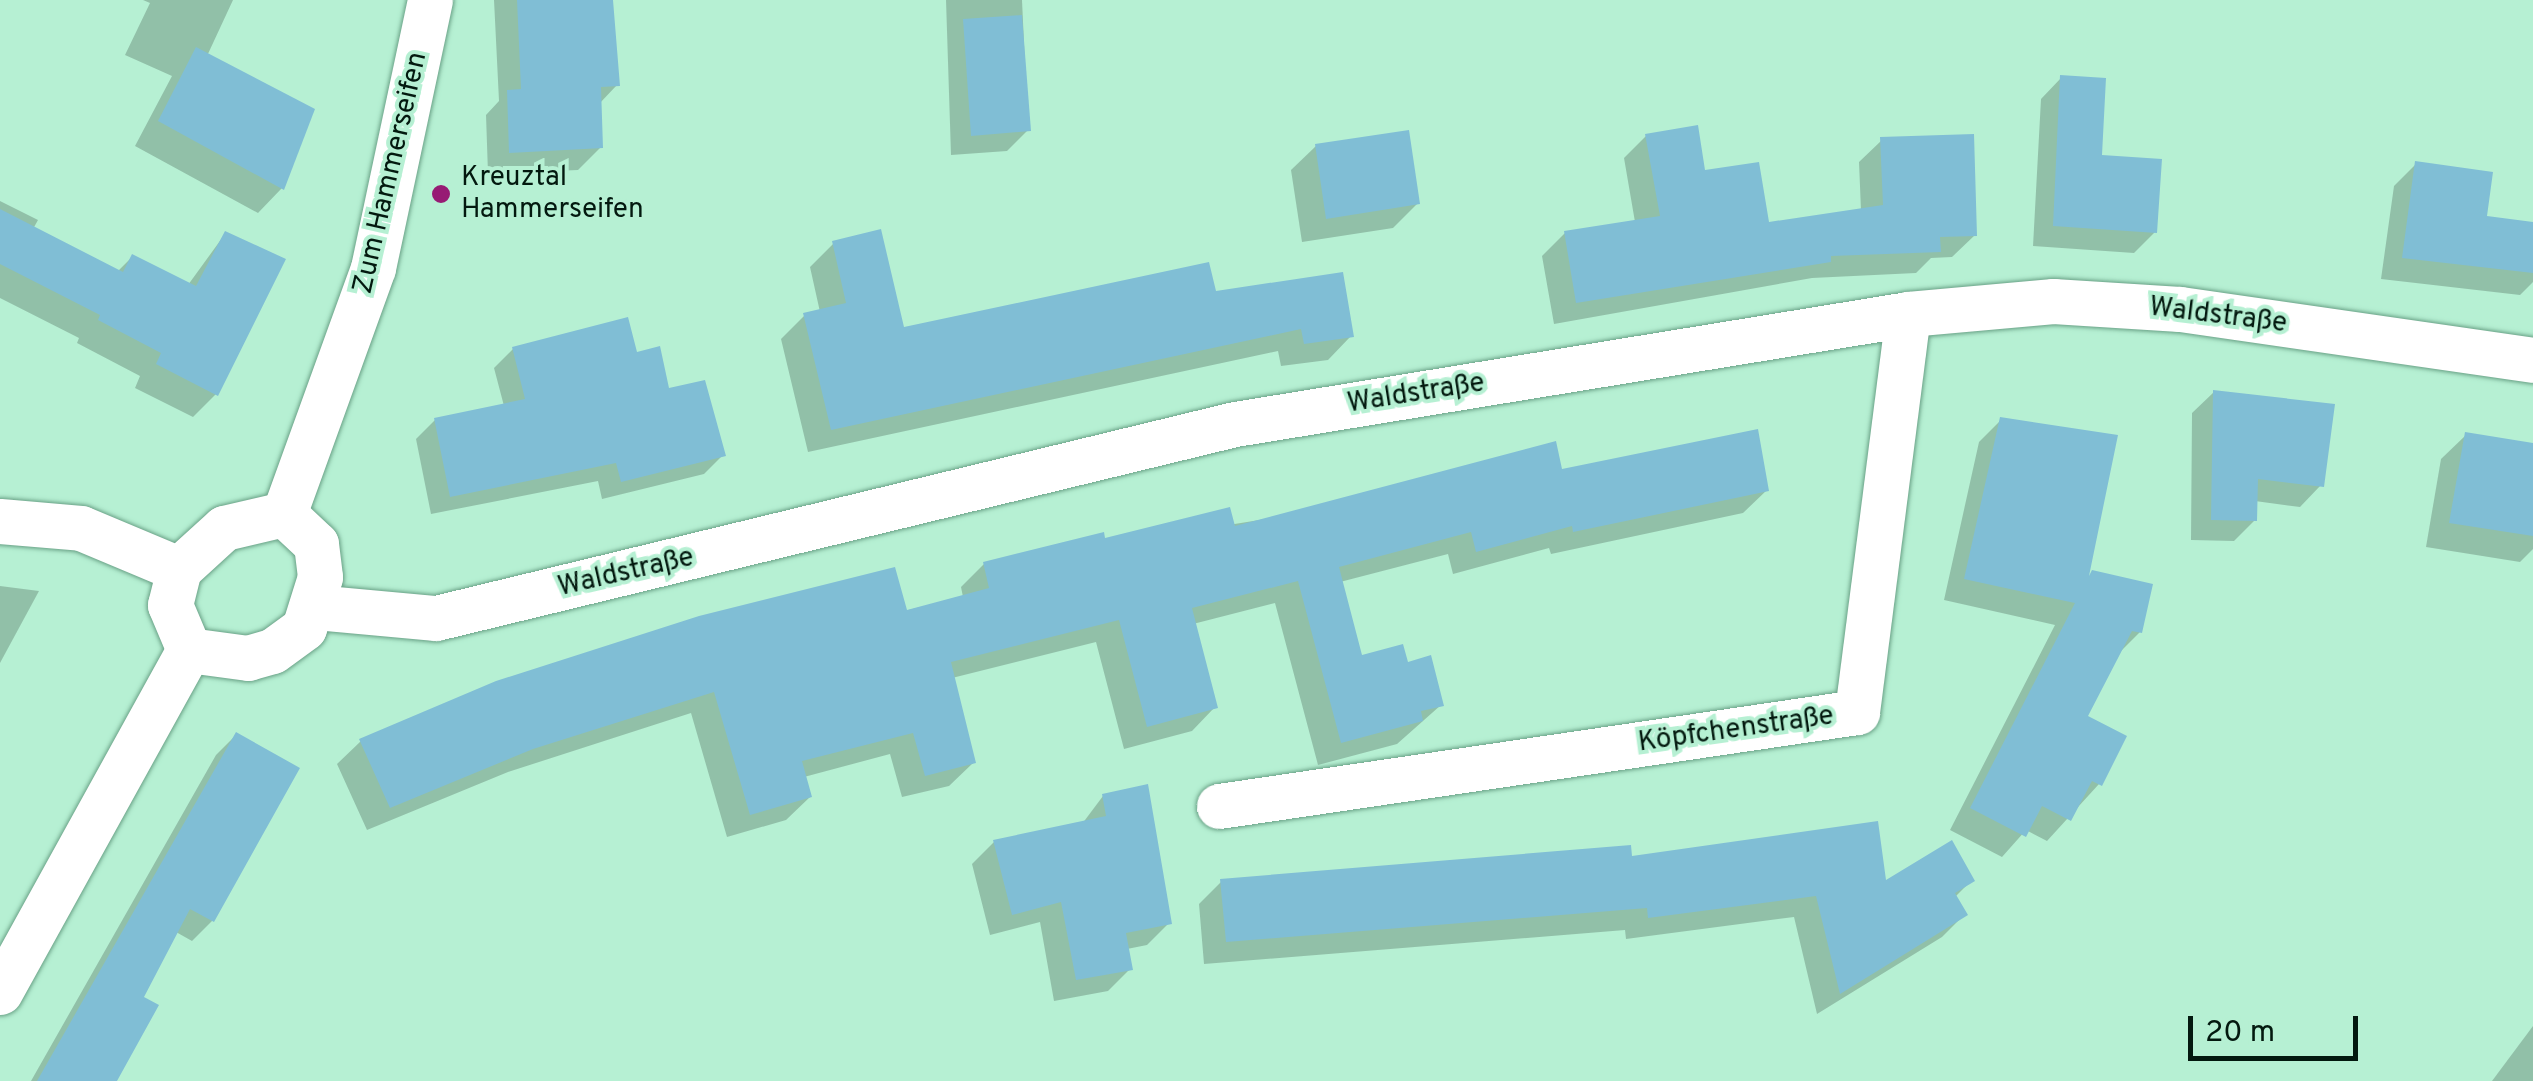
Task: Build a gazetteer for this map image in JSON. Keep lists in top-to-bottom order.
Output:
{
  "streets": {
    "street": ["Zum Hammerseifen", "Waldstraße", "Köpfchenstraße"]
  },
  "crossings": [
    ["Zum Hammerseifen", "Waldstraße"],
    ["Waldstraße", "Köpfchenstraße"]
  ],
  "places": ["Kreuztal Hammerseifen"],
  "scale_bar": "20 m"
}
